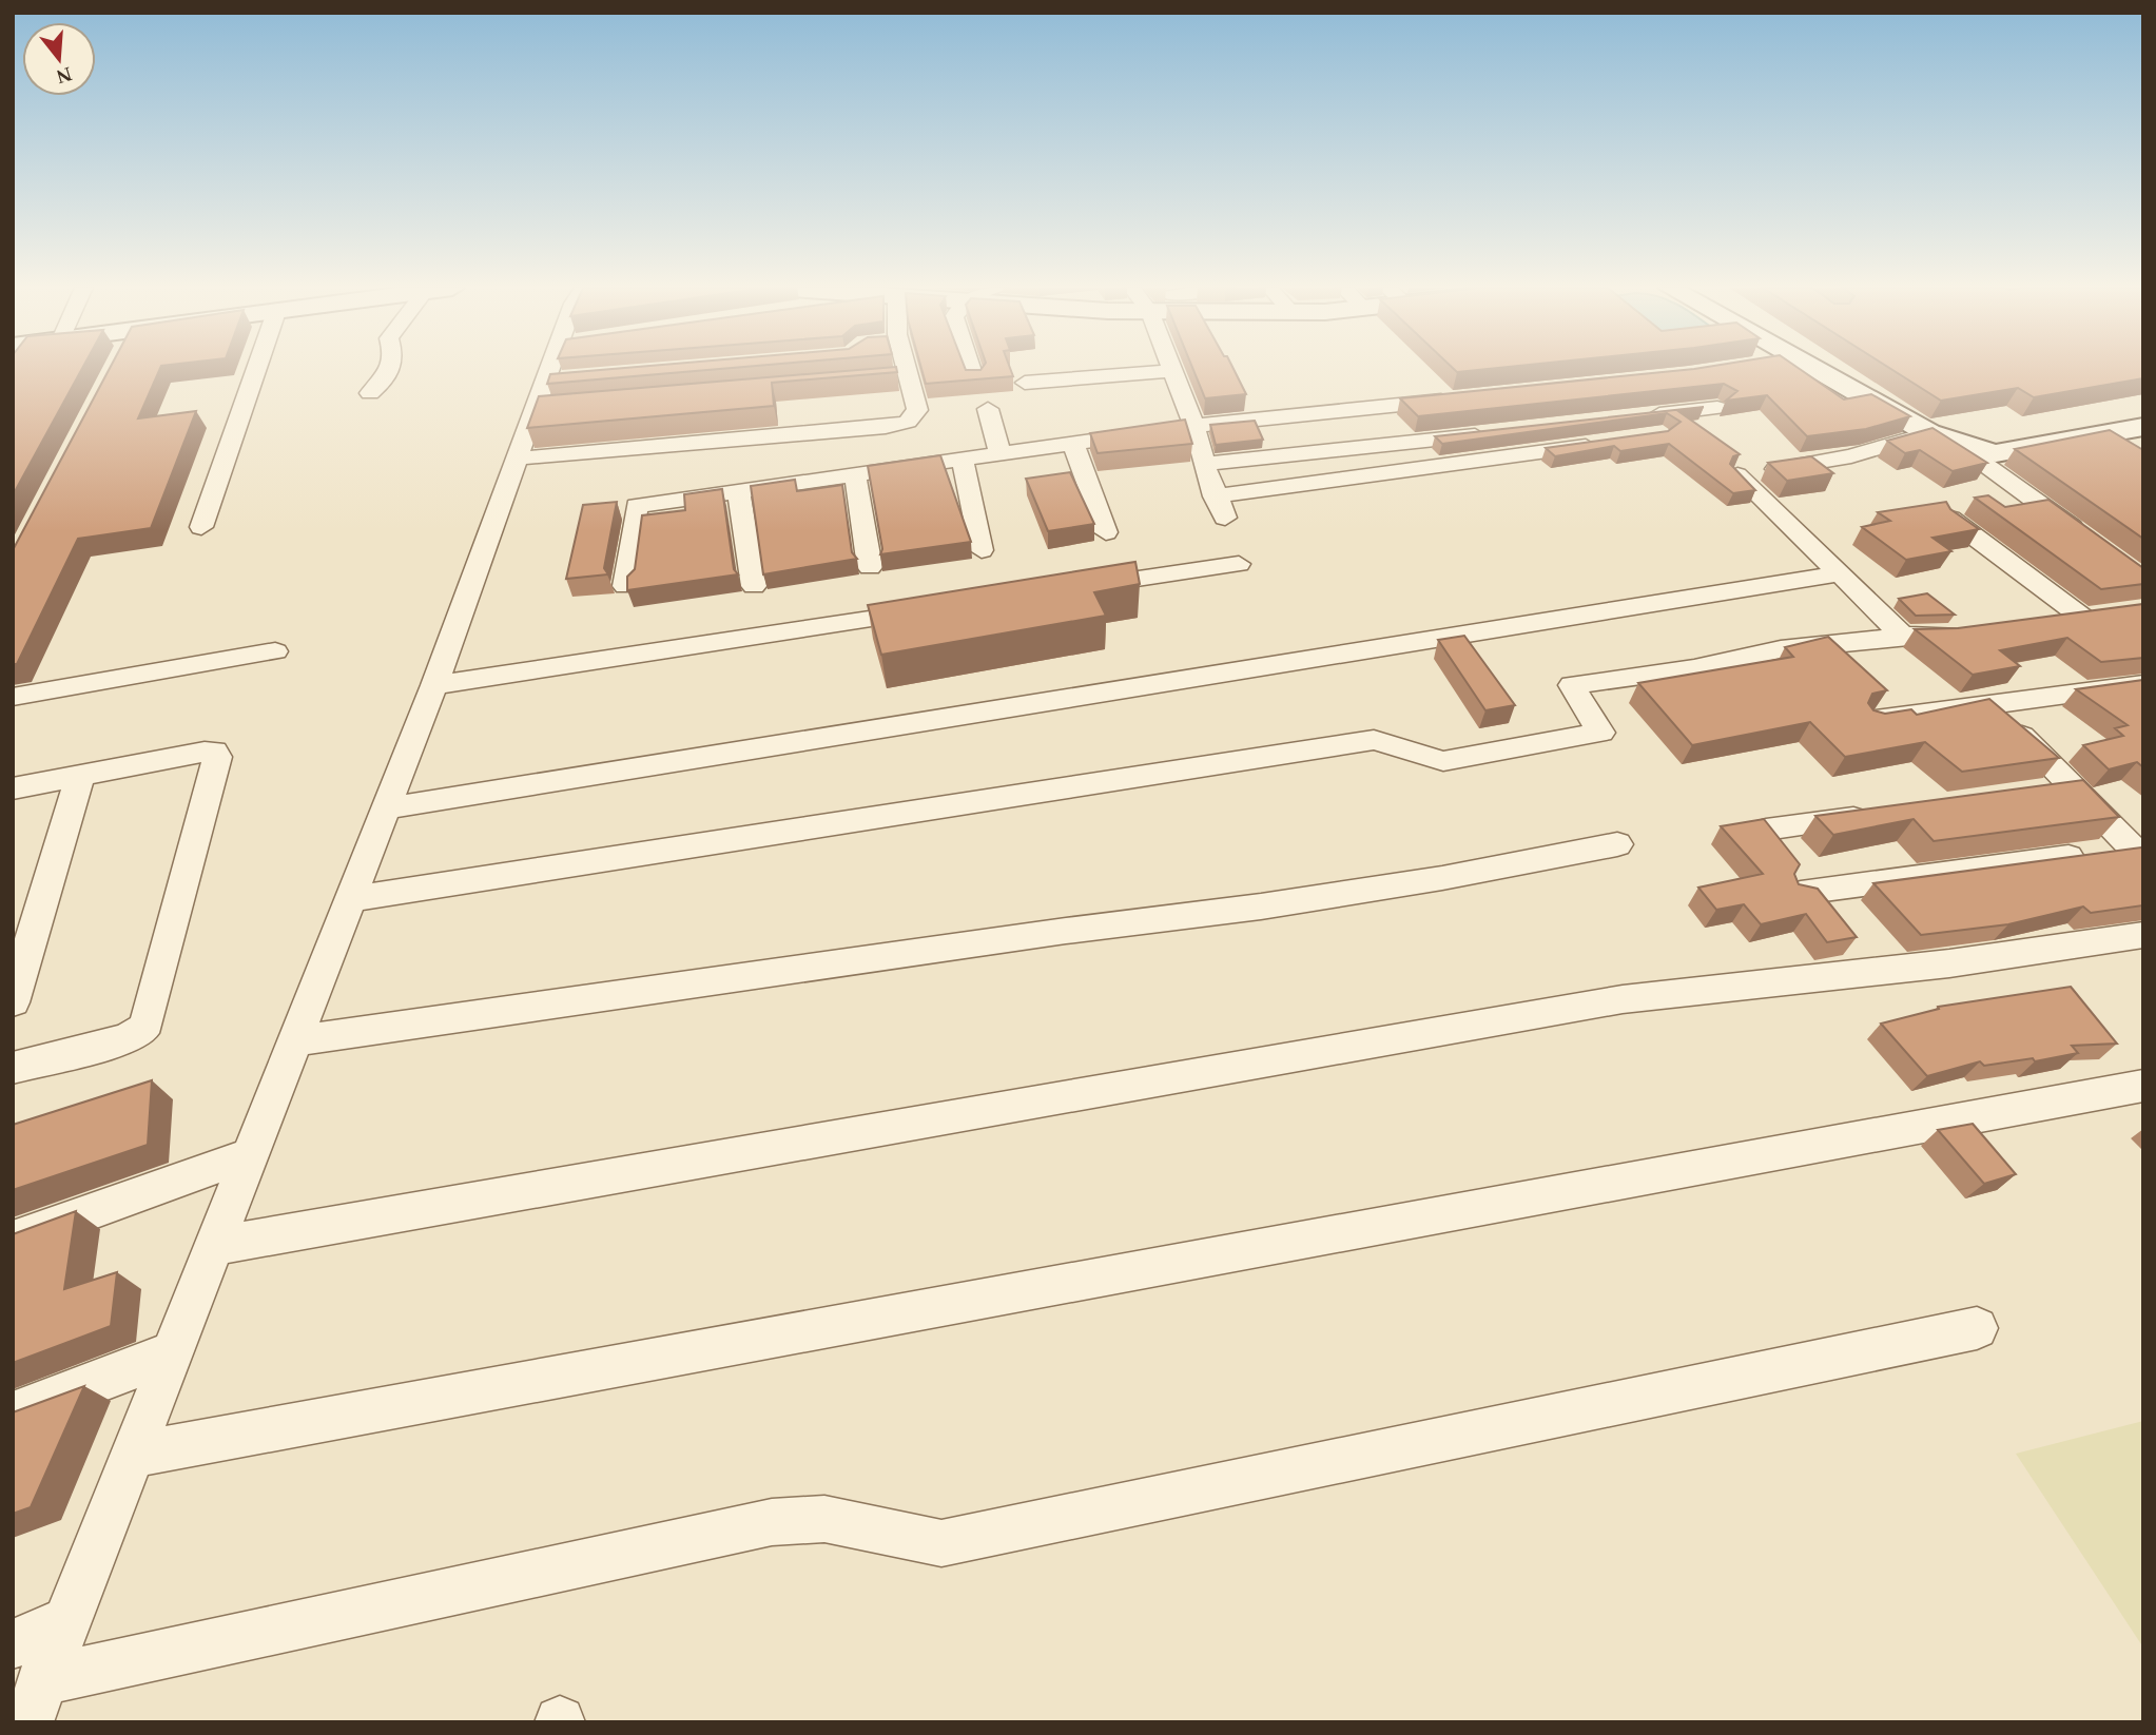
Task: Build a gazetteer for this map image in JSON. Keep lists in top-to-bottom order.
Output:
{
  "north": "bottom"
}
